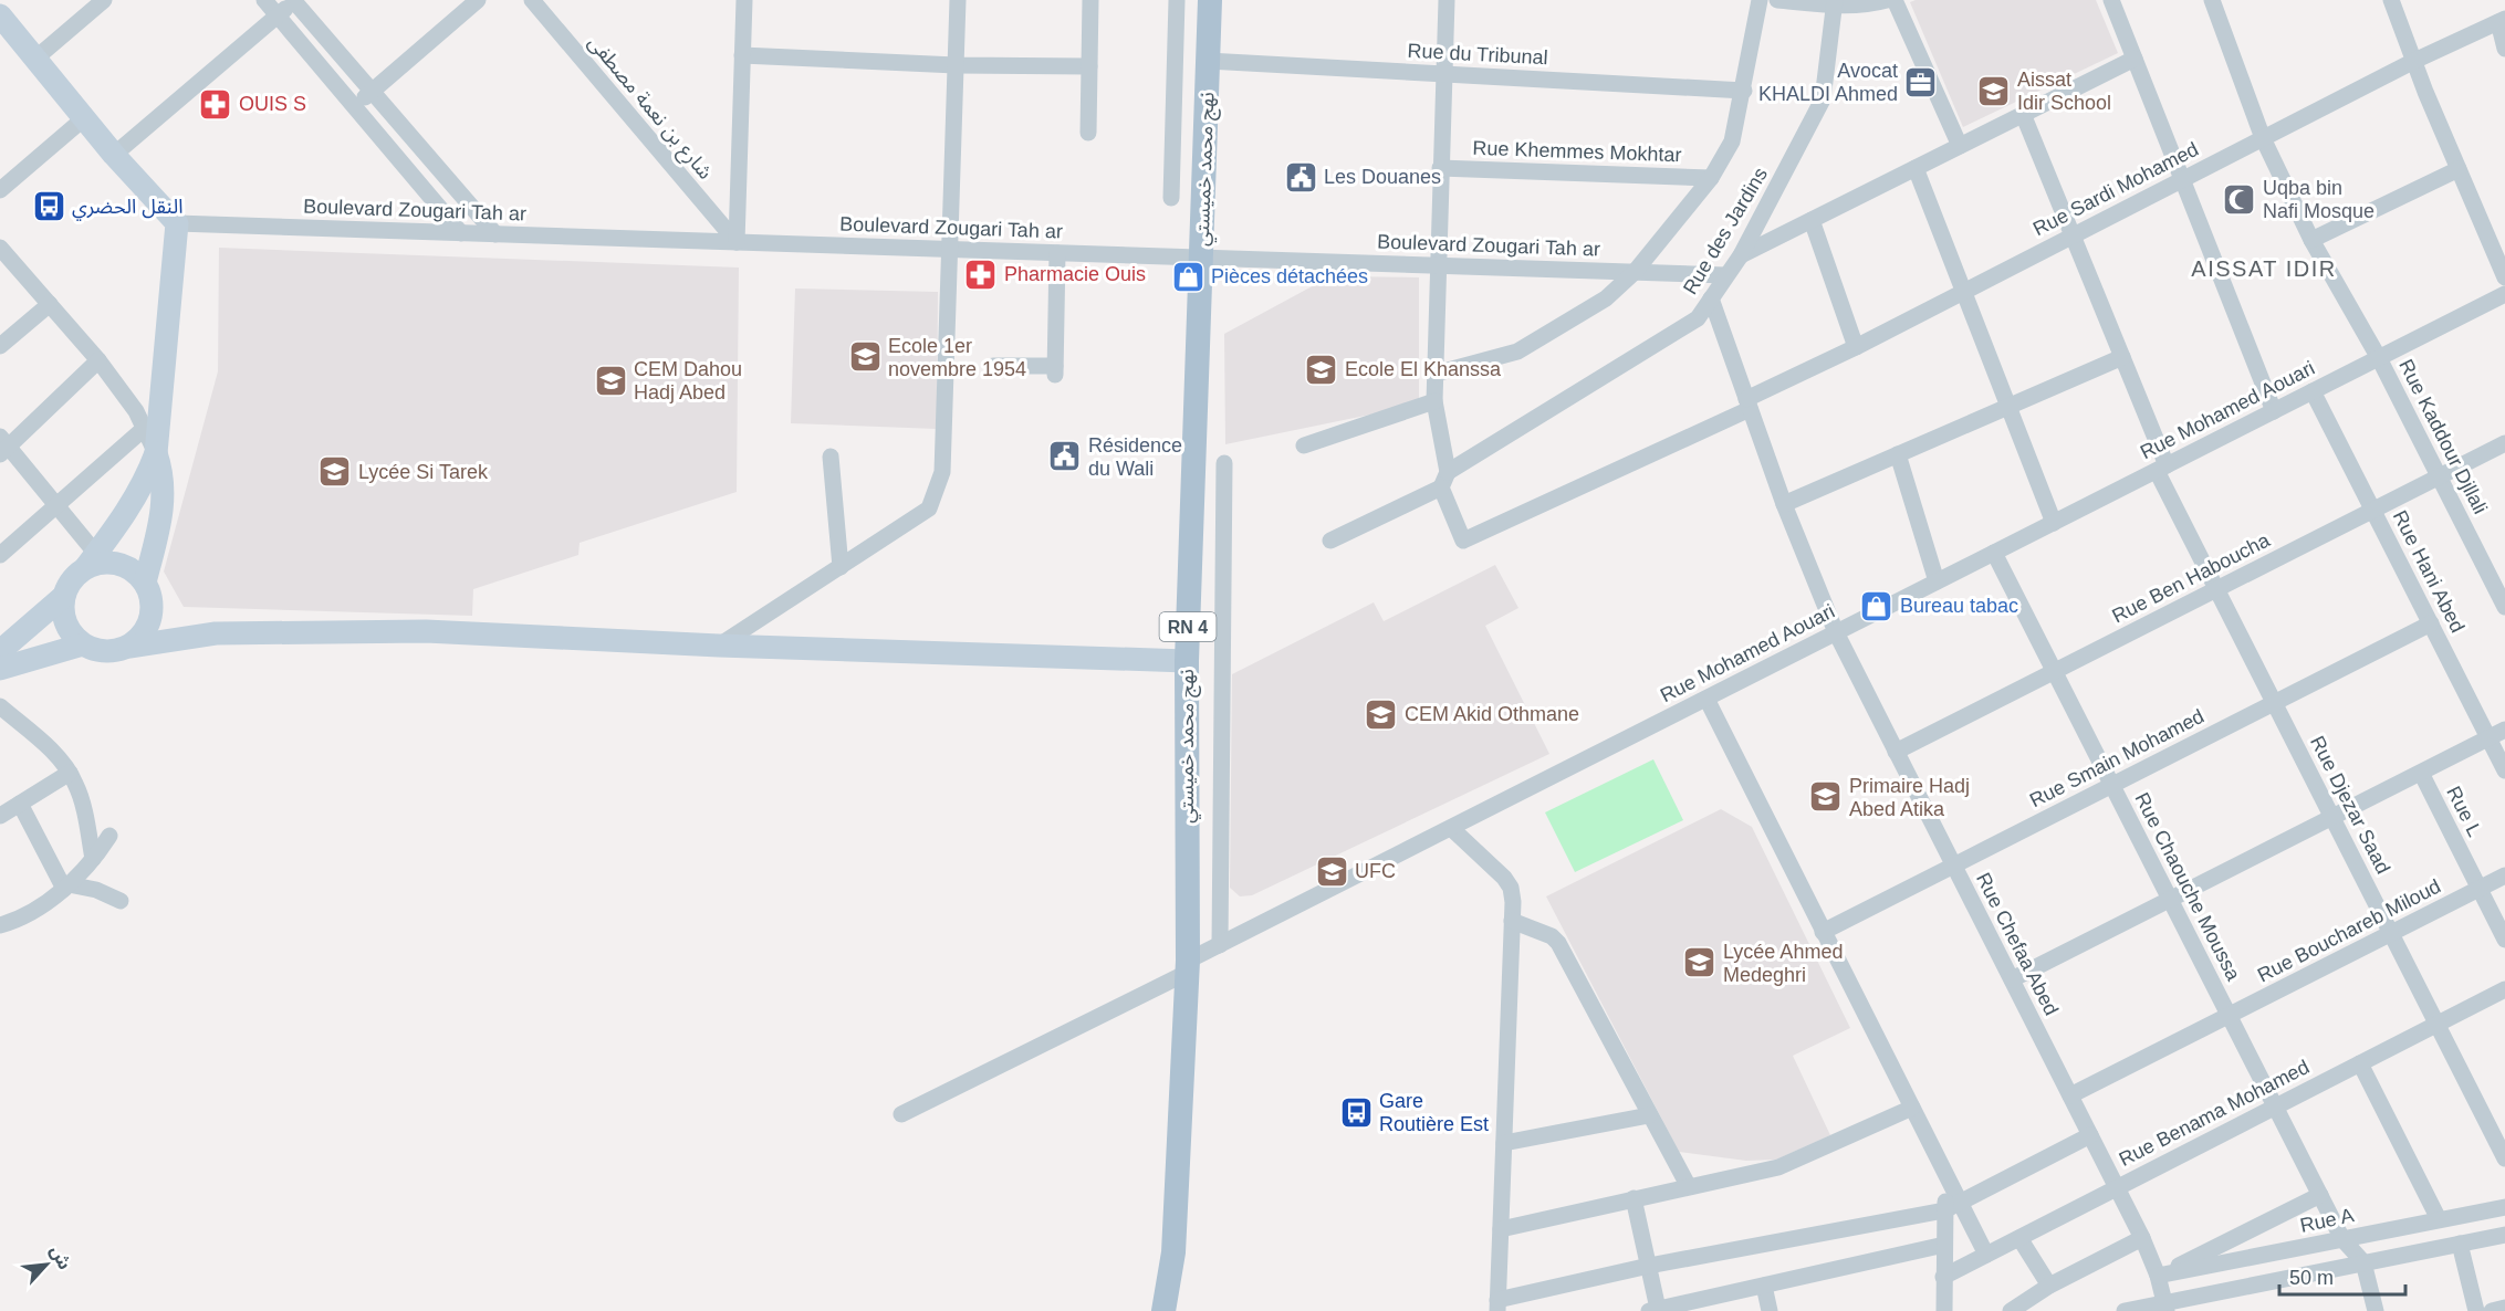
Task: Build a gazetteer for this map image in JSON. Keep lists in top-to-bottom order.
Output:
{
  "streets": {
    "main road": ["نهج محمد خميستي", "RN 4"],
    "street": [
      "Rue du Tribunal",
      "شارع بن نعمة مصطفى",
      "Rue Khemmes Mokhtar",
      "Rue Sardi Mohamed",
      "Boulevard Zougari Tah ar",
      "Rue des Jardins",
      "Rue Mohamed Aouari",
      "Rue Kaddour Djllali",
      "Rue Hani Abed",
      "Rue Ben Haboucha",
      "Rue Smain Mohamed",
      "Rue Djezar Saad",
      "Rue L",
      "Rue Chaouche Moussa",
      "Rue Bouchareb Miloud",
      "Rue Chefaa Abed",
      "Rue Benama Mohamed",
      "Rue A"
    ]
  },
  "crossings": [
    ["Rue du Tribunal", "نهج محمد خميستي"],
    ["شارع بن نعمة مصطفى", "Boulevard Zougari Tah ar"],
    ["نهج محمد خميستي", "Boulevard Zougari Tah ar"],
    ["نهج محمد خميستي", "Rue Mohamed Aouari"],
    ["نهج محمد خميستي", "RN 4"],
    ["Rue Sardi Mohamed", "Rue des Jardins"],
    ["Rue Sardi Mohamed", "Rue Kaddour Djllali"],
    ["Rue Sardi Mohamed", "Rue Djezar Saad"],
    ["Rue Sardi Mohamed", "Rue Chefaa Abed"],
    ["Boulevard Zougari Tah ar", "Rue des Jardins"],
    ["Rue des Jardins", "Rue Chefaa Abed"],
    ["Rue Mohamed Aouari", "Rue Kaddour Djllali"],
    ["Rue Mohamed Aouari", "Rue Hani Abed"],
    ["Rue Mohamed Aouari", "Rue Djezar Saad"],
    ["Rue Mohamed Aouari", "Rue Chaouche Moussa"],
    ["Rue Mohamed Aouari", "Rue Chefaa Abed"],
    ["Rue Kaddour Djllali", "Rue Ben Haboucha"],
    ["Rue Hani Abed", "Rue Ben Haboucha"],
    ["Rue Hani Abed", "Rue Smain Mohamed"],
    ["Rue Ben Haboucha", "Rue Djezar Saad"],
    ["Rue Ben Haboucha", "Rue Chaouche Moussa"],
    ["Rue Ben Haboucha", "Rue Chefaa Abed"],
    ["Rue Smain Mohamed", "Rue Djezar Saad"],
    ["Rue Smain Mohamed", "Rue Chaouche Moussa"],
    ["Rue Smain Mohamed", "Rue Chefaa Abed"],
    ["Rue Djezar Saad", "Rue Bouchareb Miloud"],
    ["Rue Djezar Saad", "Rue Benama Mohamed"],
    ["Rue L", "Rue Bouchareb Miloud"],
    ["Rue Chaouche Moussa", "Rue Bouchareb Miloud"],
    ["Rue Chaouche Moussa", "Rue Benama Mohamed"],
    ["Rue Chaouche Moussa", "Rue A"],
    ["Rue Bouchareb Miloud", "Rue Chefaa Abed"],
    ["Rue Chefaa Abed", "Rue Benama Mohamed"],
    ["Rue Chefaa Abed", "Rue A"]
  ],
  "districts": ["AISSAT IDIR"],
  "places": {
    "office": ["Avocat KHALDI Ahmed"],
    "school or university": [
      "Aissat Idir School",
      "Ecole 1er novembre 1954",
      "Ecole El Khanssa",
      "CEM Dahou Hadj Abed",
      "Lycée Si Tarek",
      "CEM Akid Othmane",
      "Primaire Hadj Abed Atika",
      "UFC",
      "Lycée Ahmed Medeghri"
    ],
    "pharmacy": ["OUIS S", "Pharmacie Ouis"],
    "public building": ["Les Douanes", "Résidence du Wali"],
    "mosque": ["Uqba bin Nafi Mosque"],
    "bus stop": ["النقل الحضري", "Gare Routière Est"],
    "shop": ["Pièces détachées", "Bureau tabac"]
  },
  "scale_bar": "50 m",
  "north": "top right"
}
